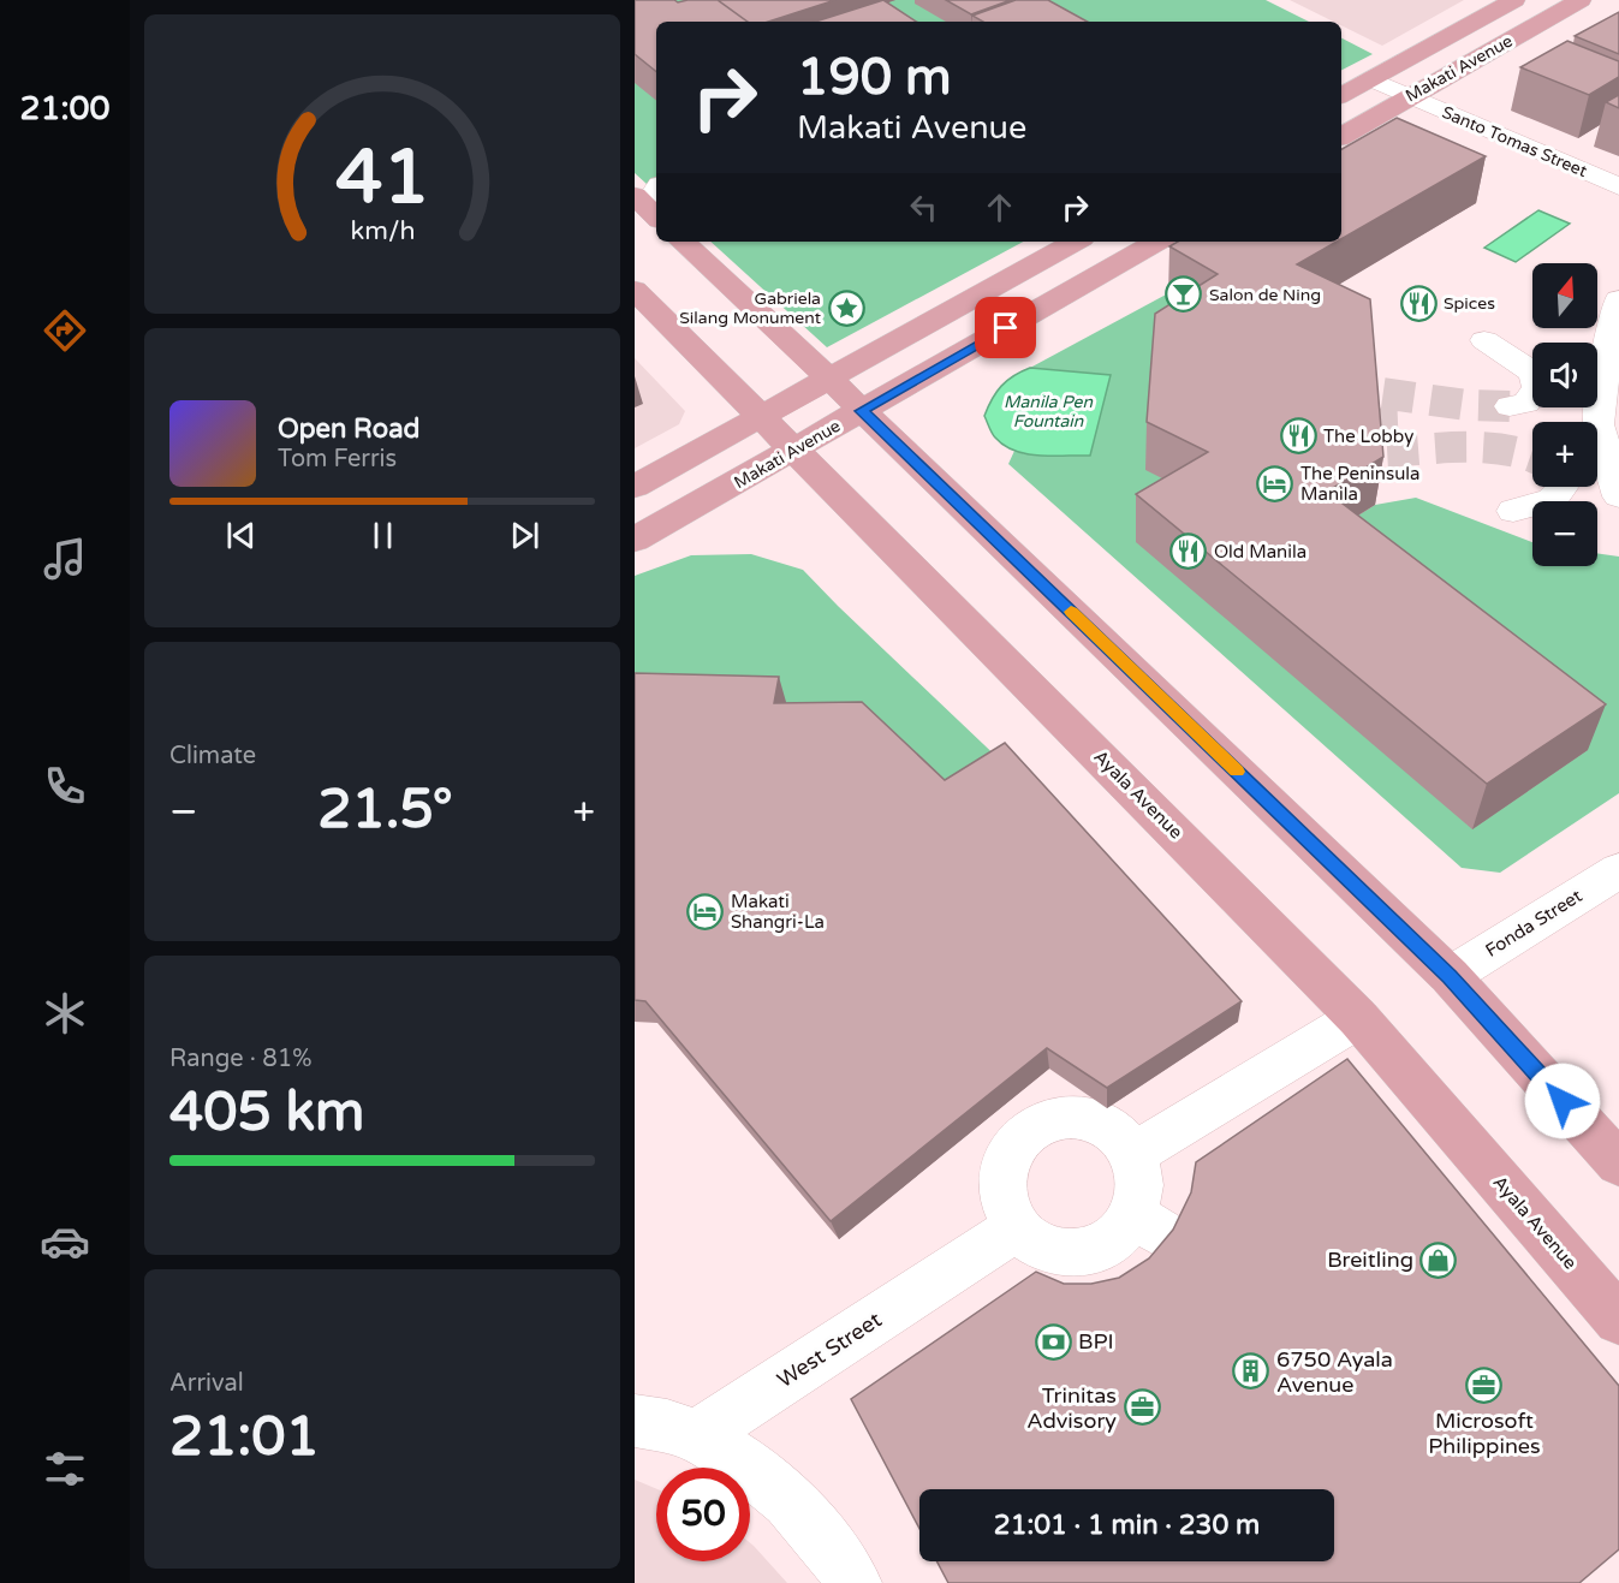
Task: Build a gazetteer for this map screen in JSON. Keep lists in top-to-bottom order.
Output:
{
  "streets": {
    "main road": ["Makati Avenue", "Ayala Avenue"],
    "street": ["Santo Tomas Street", "Fonda Street", "West Street"]
  },
  "crossings": [
    ["Makati Avenue", "Santo Tomas Street"],
    ["Makati Avenue", "Ayala Avenue"]
  ],
  "water": ["Manila Pen Fountain"],
  "places": {
    "bar": ["Salon de Ning"],
    "restaurant": ["Spices", "The Lobby", "Old Manila"],
    "place": ["Gabriela Silang Monument"],
    "hotel": ["The Peninsula Manila", "Makati Shangri-La"],
    "shop": ["Breitling"],
    "bank": ["BPI"],
    "building": ["6750 Ayala Avenue"],
    "office": ["Microsoft Philippines", "Trinitas Advisory"]
  },
  "north": "top",
  "page": {
    "tabs": "21:00",
    "turn": ["190 m", "Makati Avenue"],
    "map_buttons": ["+", "−"],
    "song": ["Open Road", "Tom Ferris"],
    "tile": [
      "Climate",
      ["Range · 81%", "405 km"],
      ["Arrival", "21:01"]
    ],
    "heat": ["−", "21.5°", "+"],
    "limit": "50",
    "trip": "21:01 · 1 min · 230 m",
    "gauge": ["41", "km/h"]
  }
}
